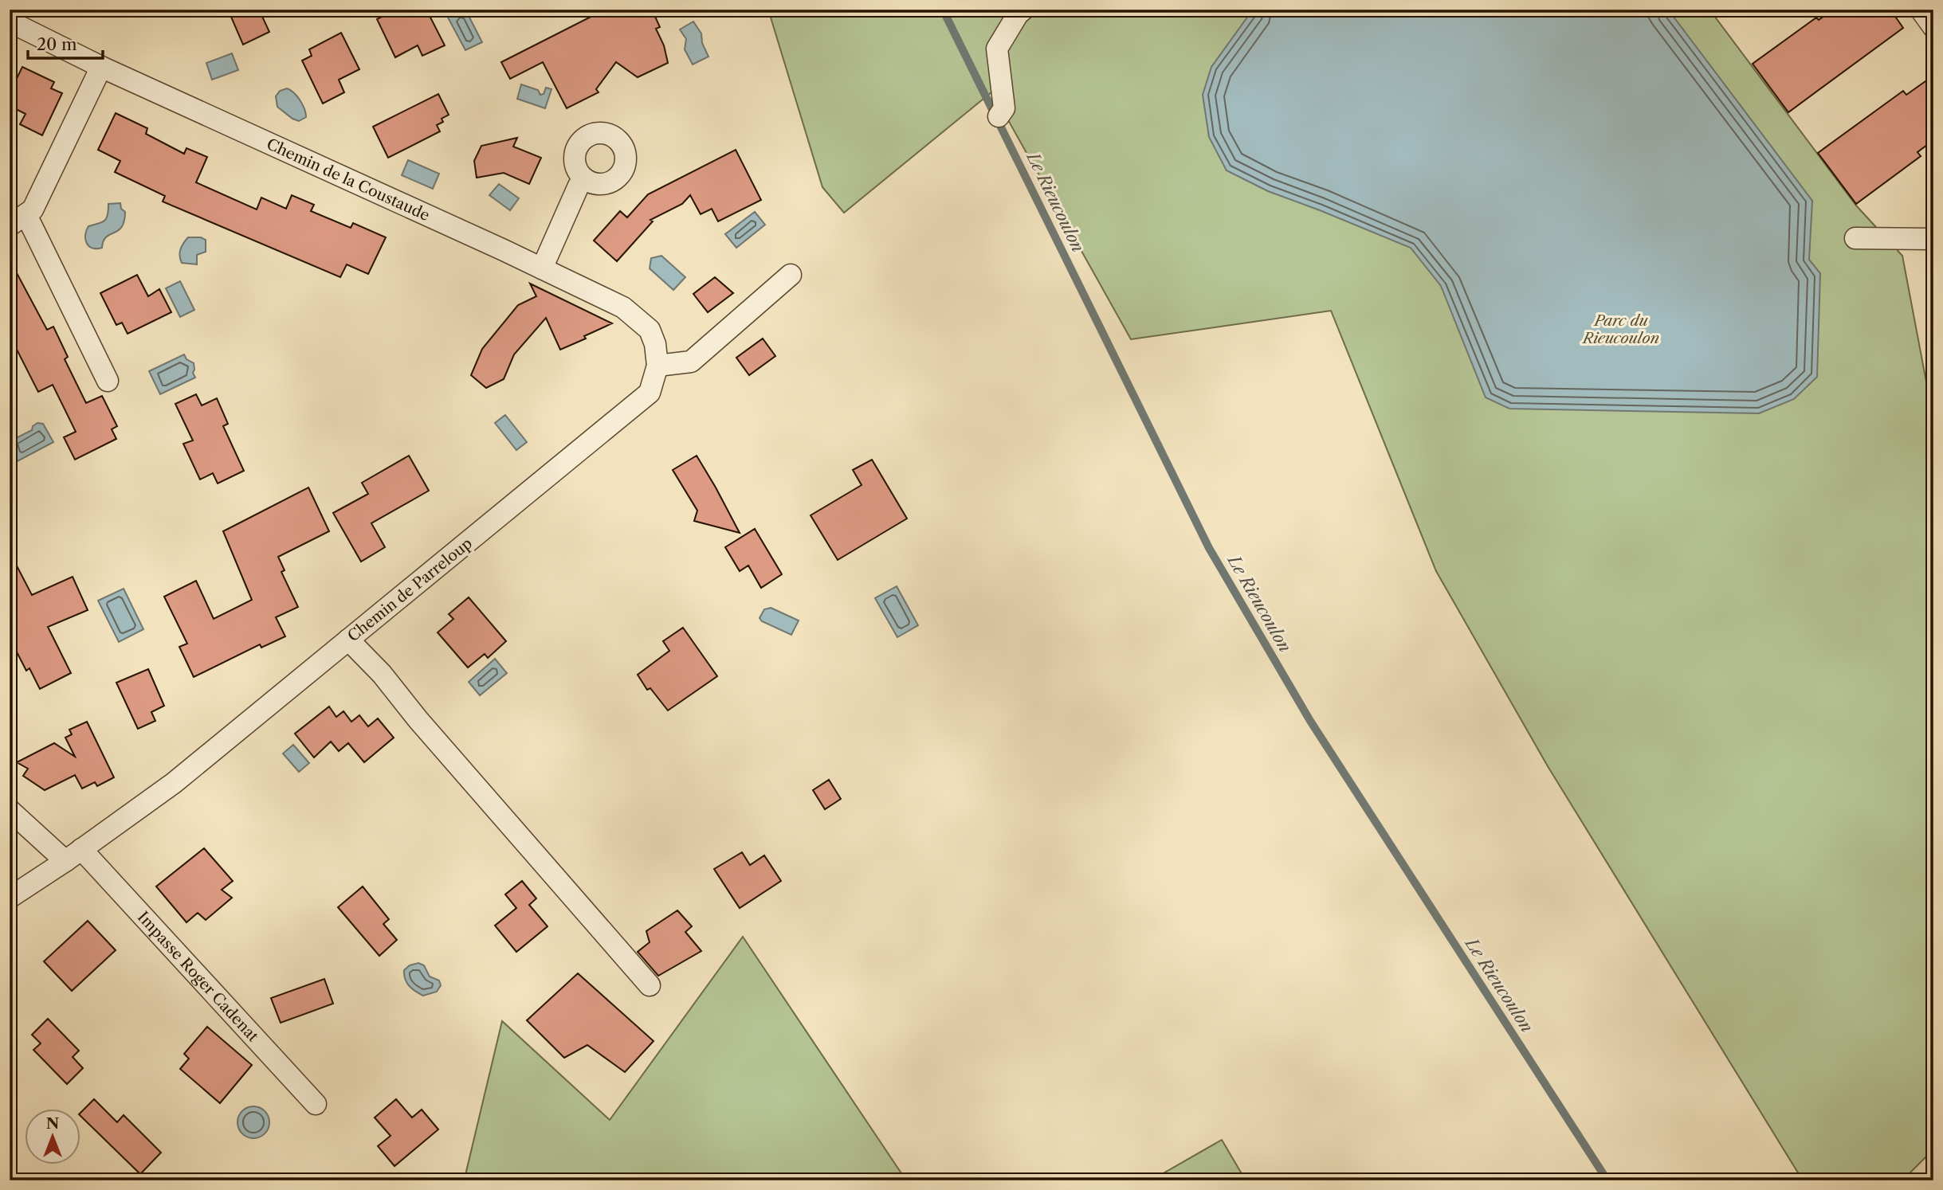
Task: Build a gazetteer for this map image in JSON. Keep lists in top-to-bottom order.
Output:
{
  "streets": {
    "street": ["Chemin de la Coustaude", "Chemin de Parreloup", "Impasse Roger Cadenat"]
  },
  "crossings": [
    ["Chemin de la Coustaude", "Chemin de Parreloup"],
    ["Chemin de Parreloup", "Impasse Roger Cadenat"]
  ],
  "water": ["Le Rieucoulon"],
  "parks": ["Parc du Rieucoulon"],
  "scale_bar": "20 m",
  "north": "top"
}
